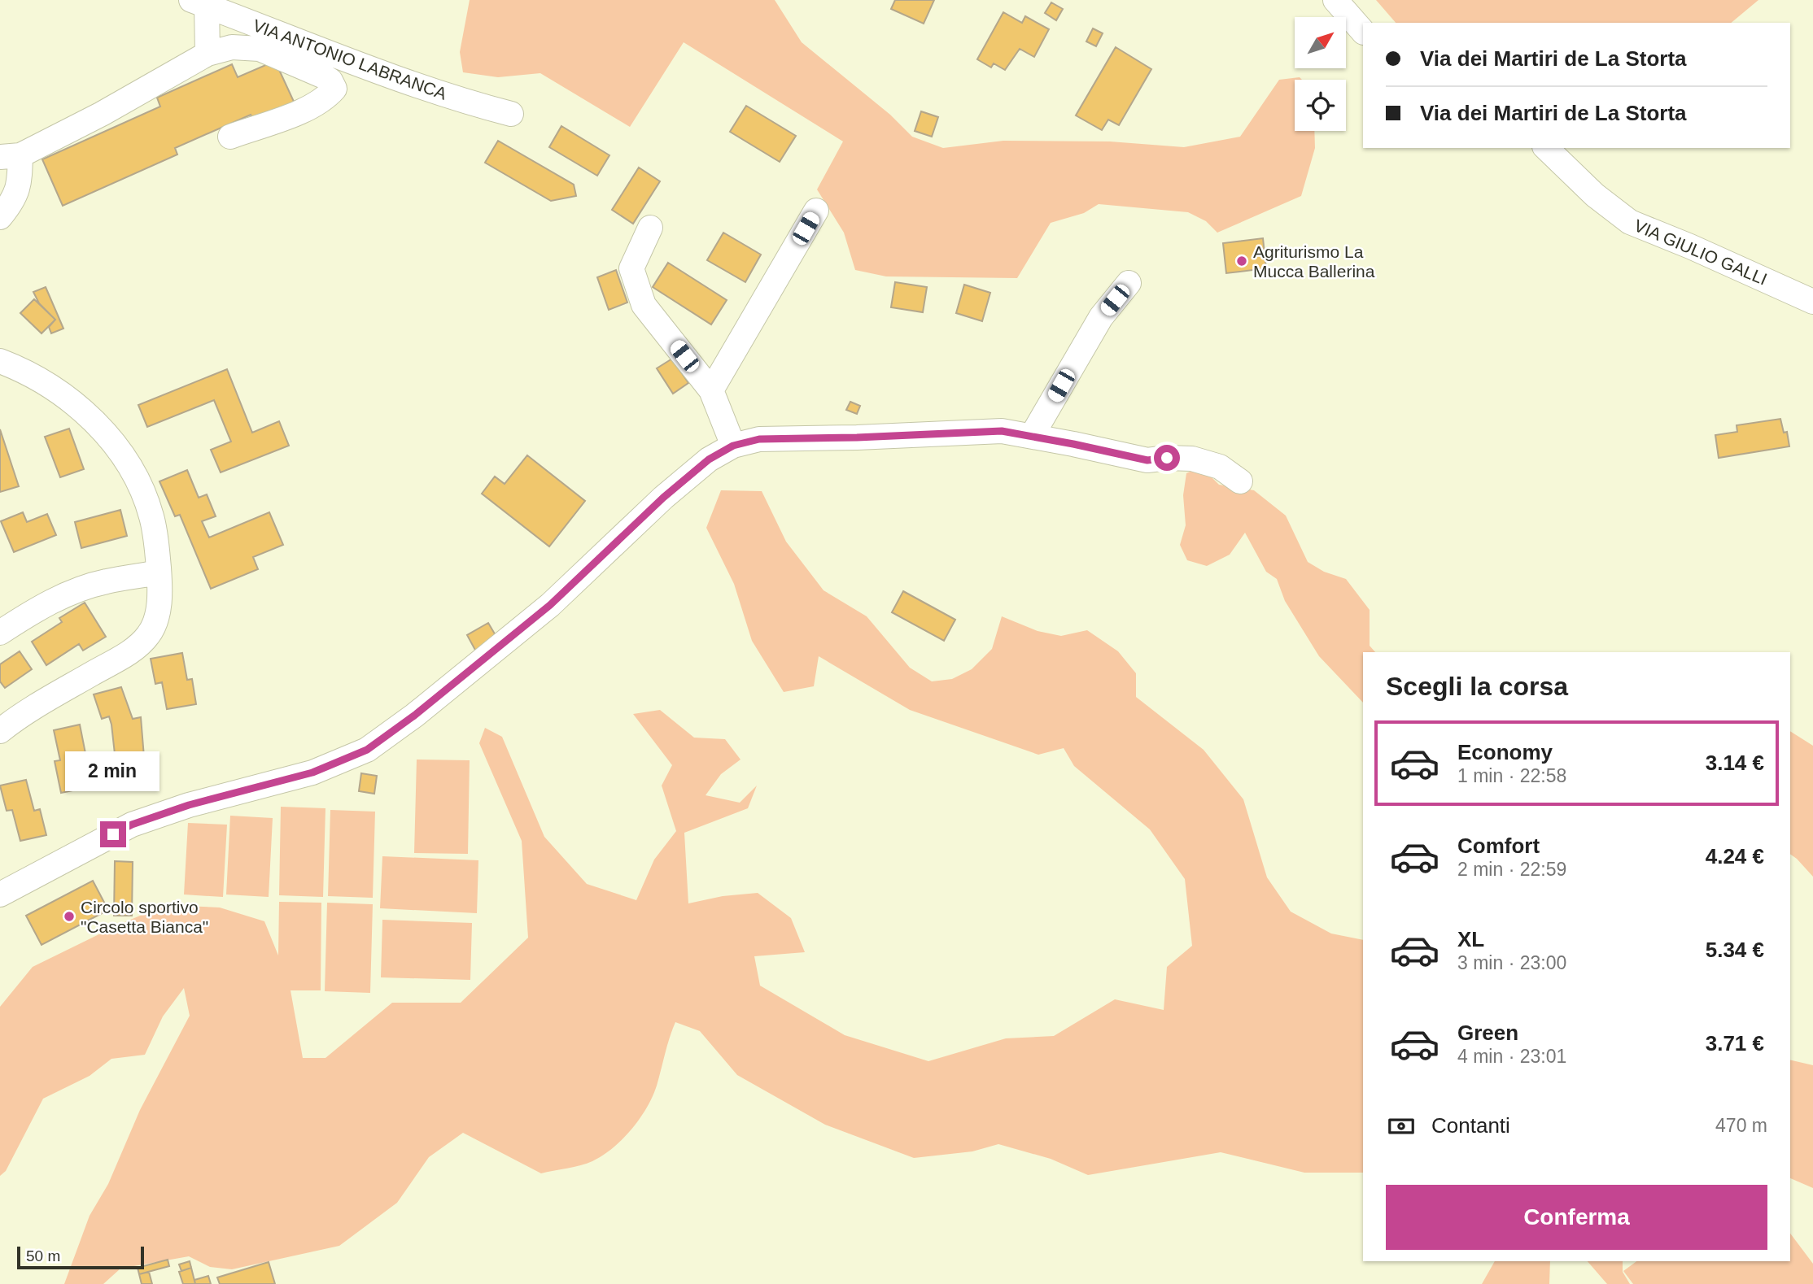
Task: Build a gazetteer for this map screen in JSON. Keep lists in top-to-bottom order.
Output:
{
  "streets": {
    "street": ["VIA ANTONIO LABRANCA", "VIA GIULIO GALLI"]
  },
  "places": ["Agriturismo La Mucca Ballerina", "Circolo sportivo \"Casetta Bianca\""],
  "scale_bar": "50 m",
  "north": "top right",
  "page": {
    "banner": ["Via dei Martiri de La Storta", "Via dei Martiri de La Storta"],
    "heading": "Scegli la corsa",
    "list": [
      {
        "name": "Economy",
        "note": "1 min · 22:58",
        "value": "3.14 €"
      },
      {
        "name": "Comfort",
        "note": "2 min · 22:59",
        "value": "4.24 €"
      },
      {
        "name": "XL",
        "note": "3 min · 23:00",
        "value": "5.34 €"
      },
      {
        "name": "Green",
        "note": "4 min · 23:01",
        "value": "3.71 €"
      }
    ],
    "bubble": "2 min",
    "pay": ["Contanti", "470 m"],
    "buttons": "Conferma",
    "scale": "50 m"
  }
}
